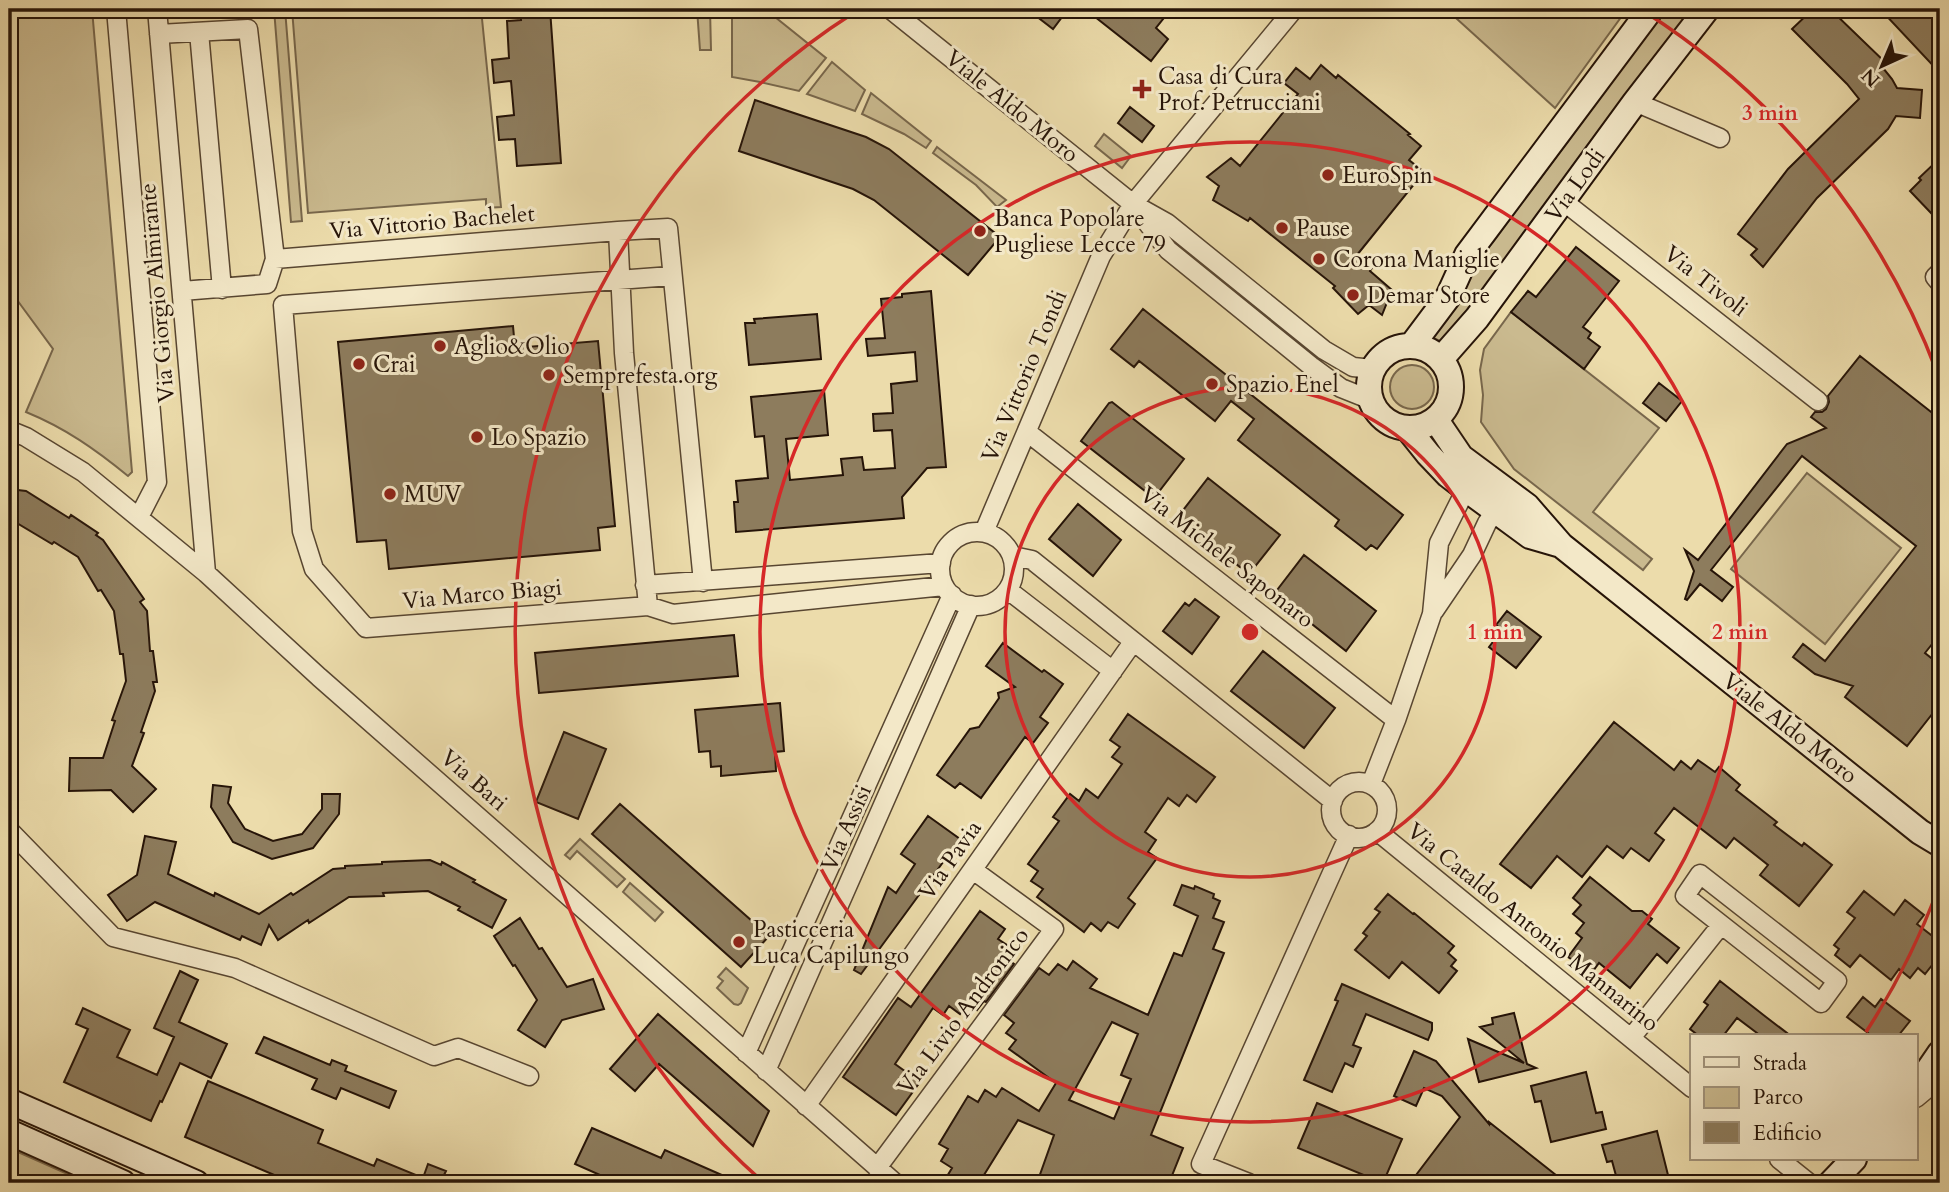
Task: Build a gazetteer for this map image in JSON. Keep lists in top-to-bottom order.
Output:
{
  "streets": {
    "street": [
      "Viale Aldo Moro",
      "Via Lodi",
      "Via Vittorio Bachelet",
      "Via Tivoli",
      "Via Giorgio Almirante",
      "Via Vittorio Tondi",
      "Via Michele Saponaro",
      "Via Marco Biagi",
      "Via Bari",
      "Via Assisi",
      "Via Pavia",
      "Via Cataldo Antonio Mannarino",
      "Via Livio Andronico"
    ]
  },
  "crossings": [
    ["Viale Aldo Moro", "Via Lodi"],
    ["Viale Aldo Moro", "Via Vittorio Tondi"],
    ["Via Lodi", "Via Tivoli"],
    ["Via Giorgio Almirante", "Via Bari"],
    ["Via Vittorio Tondi", "Via Michele Saponaro"],
    ["Via Vittorio Tondi", "Via Marco Biagi"],
    ["Via Vittorio Tondi", "Via Assisi"],
    ["Via Marco Biagi", "Via Assisi"],
    ["Via Bari", "Via Assisi"],
    ["Via Bari", "Via Pavia"],
    ["Via Bari", "Via Livio Andronico"],
    ["Via Pavia", "Via Livio Andronico"]
  ],
  "places": {
    "health": ["Casa di Cura Prof. Petrucciani"],
    "other": [
      "EuroSpin",
      "Pause",
      "Banca Popolare Pugliese Lecce 79",
      "Corona Maniglie",
      "Demar Store",
      "Aglio&Olio",
      "Crai",
      "Semprefesta.org",
      "Spazio Enel",
      "Lo Spazio",
      "MUV",
      "Pasticceria Luca Capilungo"
    ]
  },
  "legend": ["Strada", "Parco", "Edificio"],
  "north": "bottom left",
  "rings": ["3 min", "1 min", "2 min"]
}
